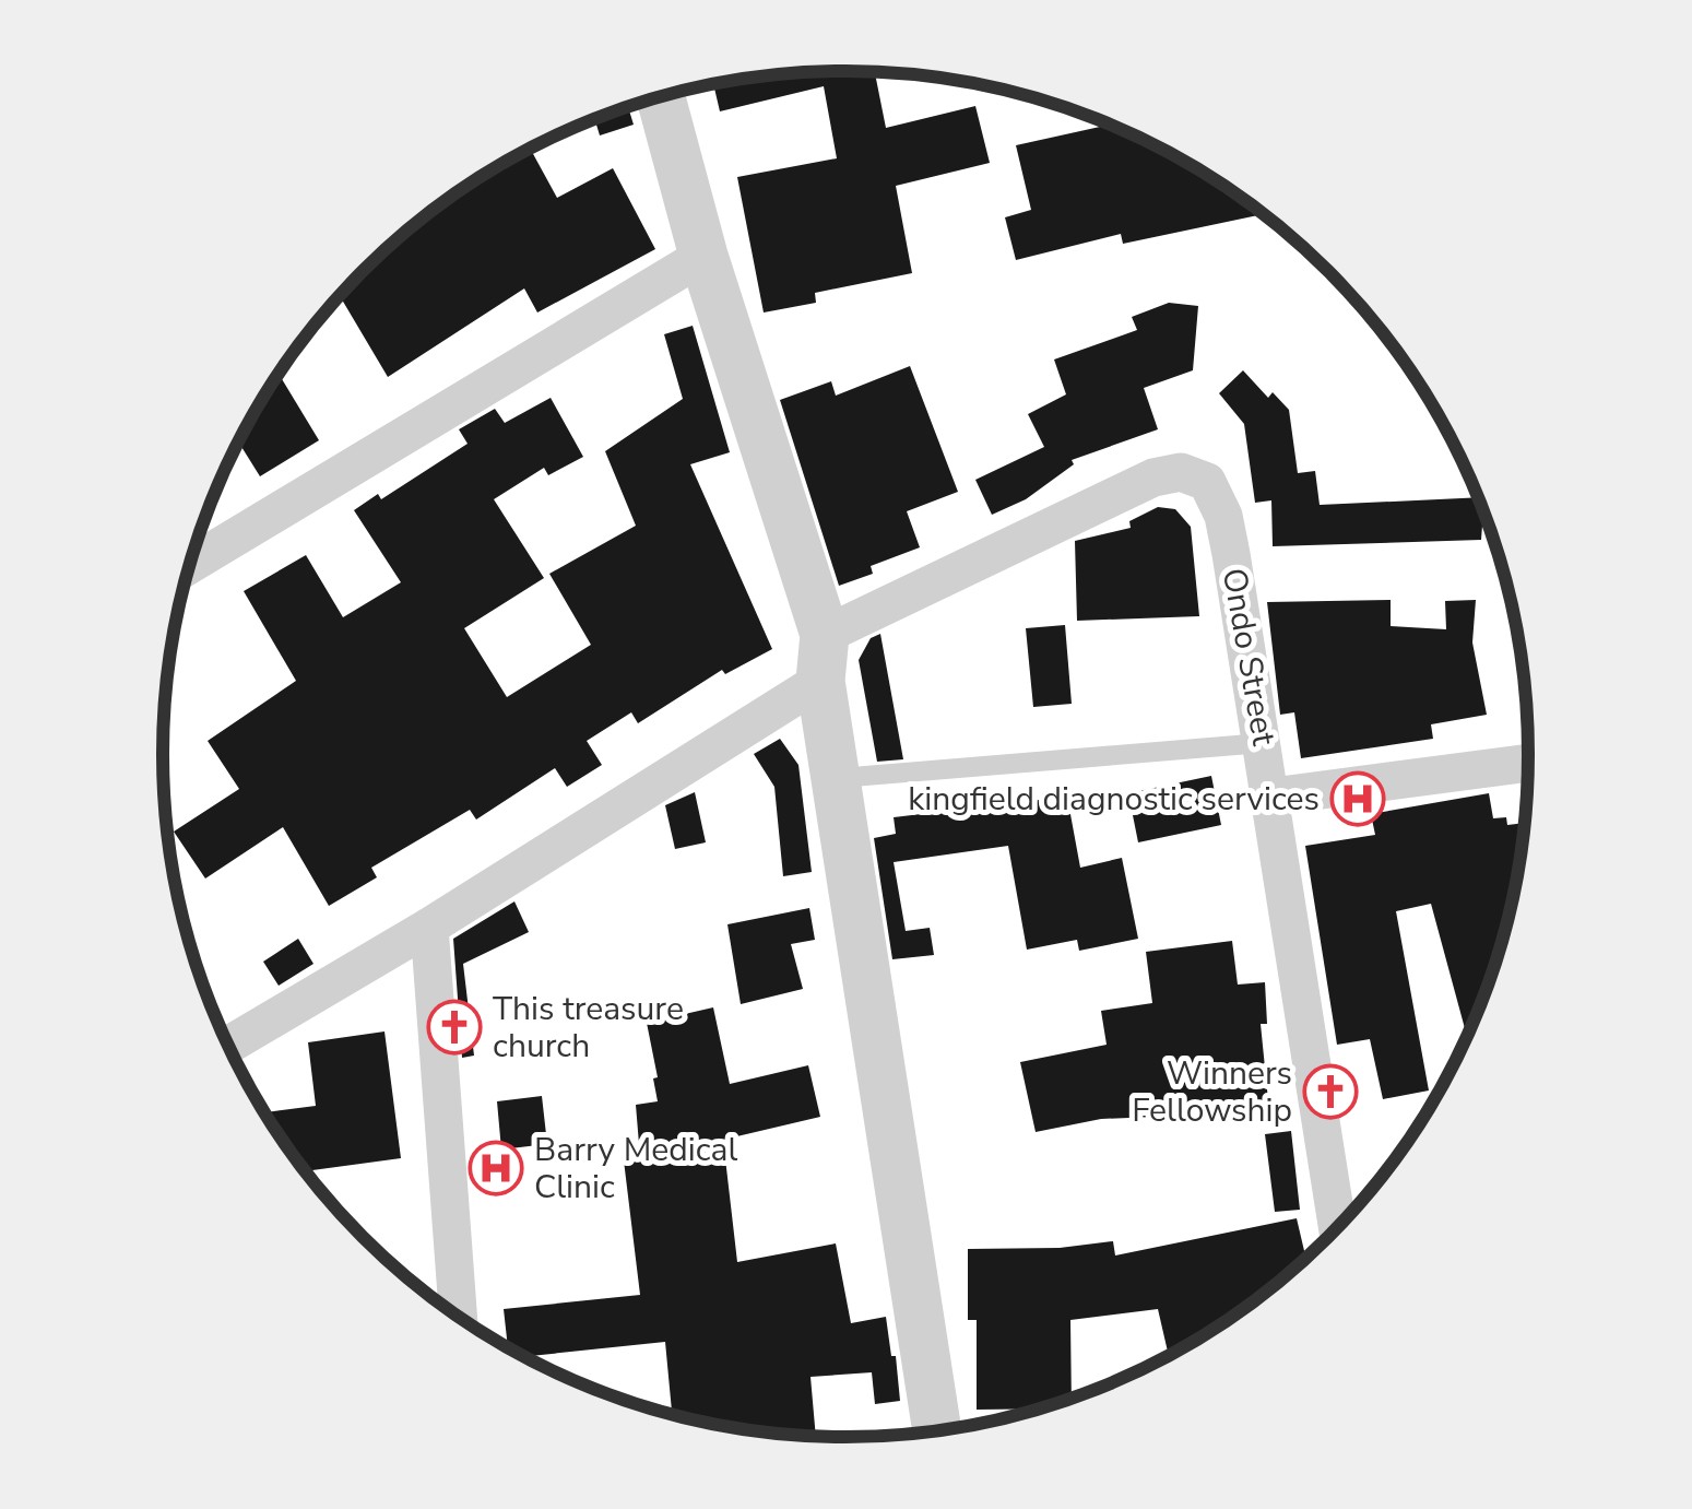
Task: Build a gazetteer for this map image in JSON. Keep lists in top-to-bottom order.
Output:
{
  "streets": {
    "street": ["Ondo Street"]
  },
  "places": {
    "hospital": ["kingfield diagnostic services", "Barry Medical Clinic"],
    "church": ["This treasure church", "Winners Fellowship"]
  }
}
